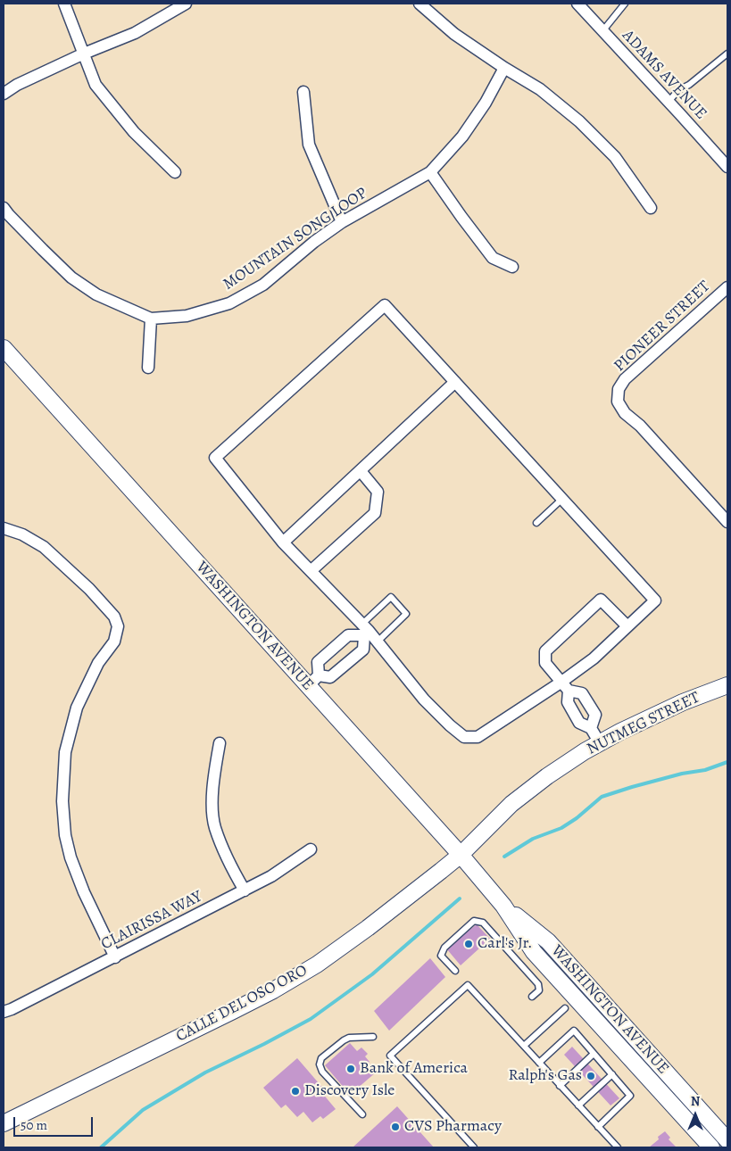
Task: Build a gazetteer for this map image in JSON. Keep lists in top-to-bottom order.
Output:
{
  "streets": {
    "main road": ["WASHINGTON AVENUE", "NUTMEG STREET", "CALLE DEL OSO ORO"],
    "street": [
      "ADAMS AVENUE",
      "MOUNTAIN SONG LOOP",
      "PIONEER STREET",
      "CLAIRISSA WAY"
    ]
  },
  "crossings": [
    ["WASHINGTON AVENUE", "NUTMEG STREET"],
    ["WASHINGTON AVENUE", "CALLE DEL OSO ORO"],
    ["NUTMEG STREET", "CALLE DEL OSO ORO"]
  ],
  "places": [
    "Carl's Jr.",
    "Bank of America",
    "Ralph's Gas",
    "Discovery Isle",
    "CVS Pharmacy"
  ],
  "scale_bar": "50 m",
  "north": "top"
}
